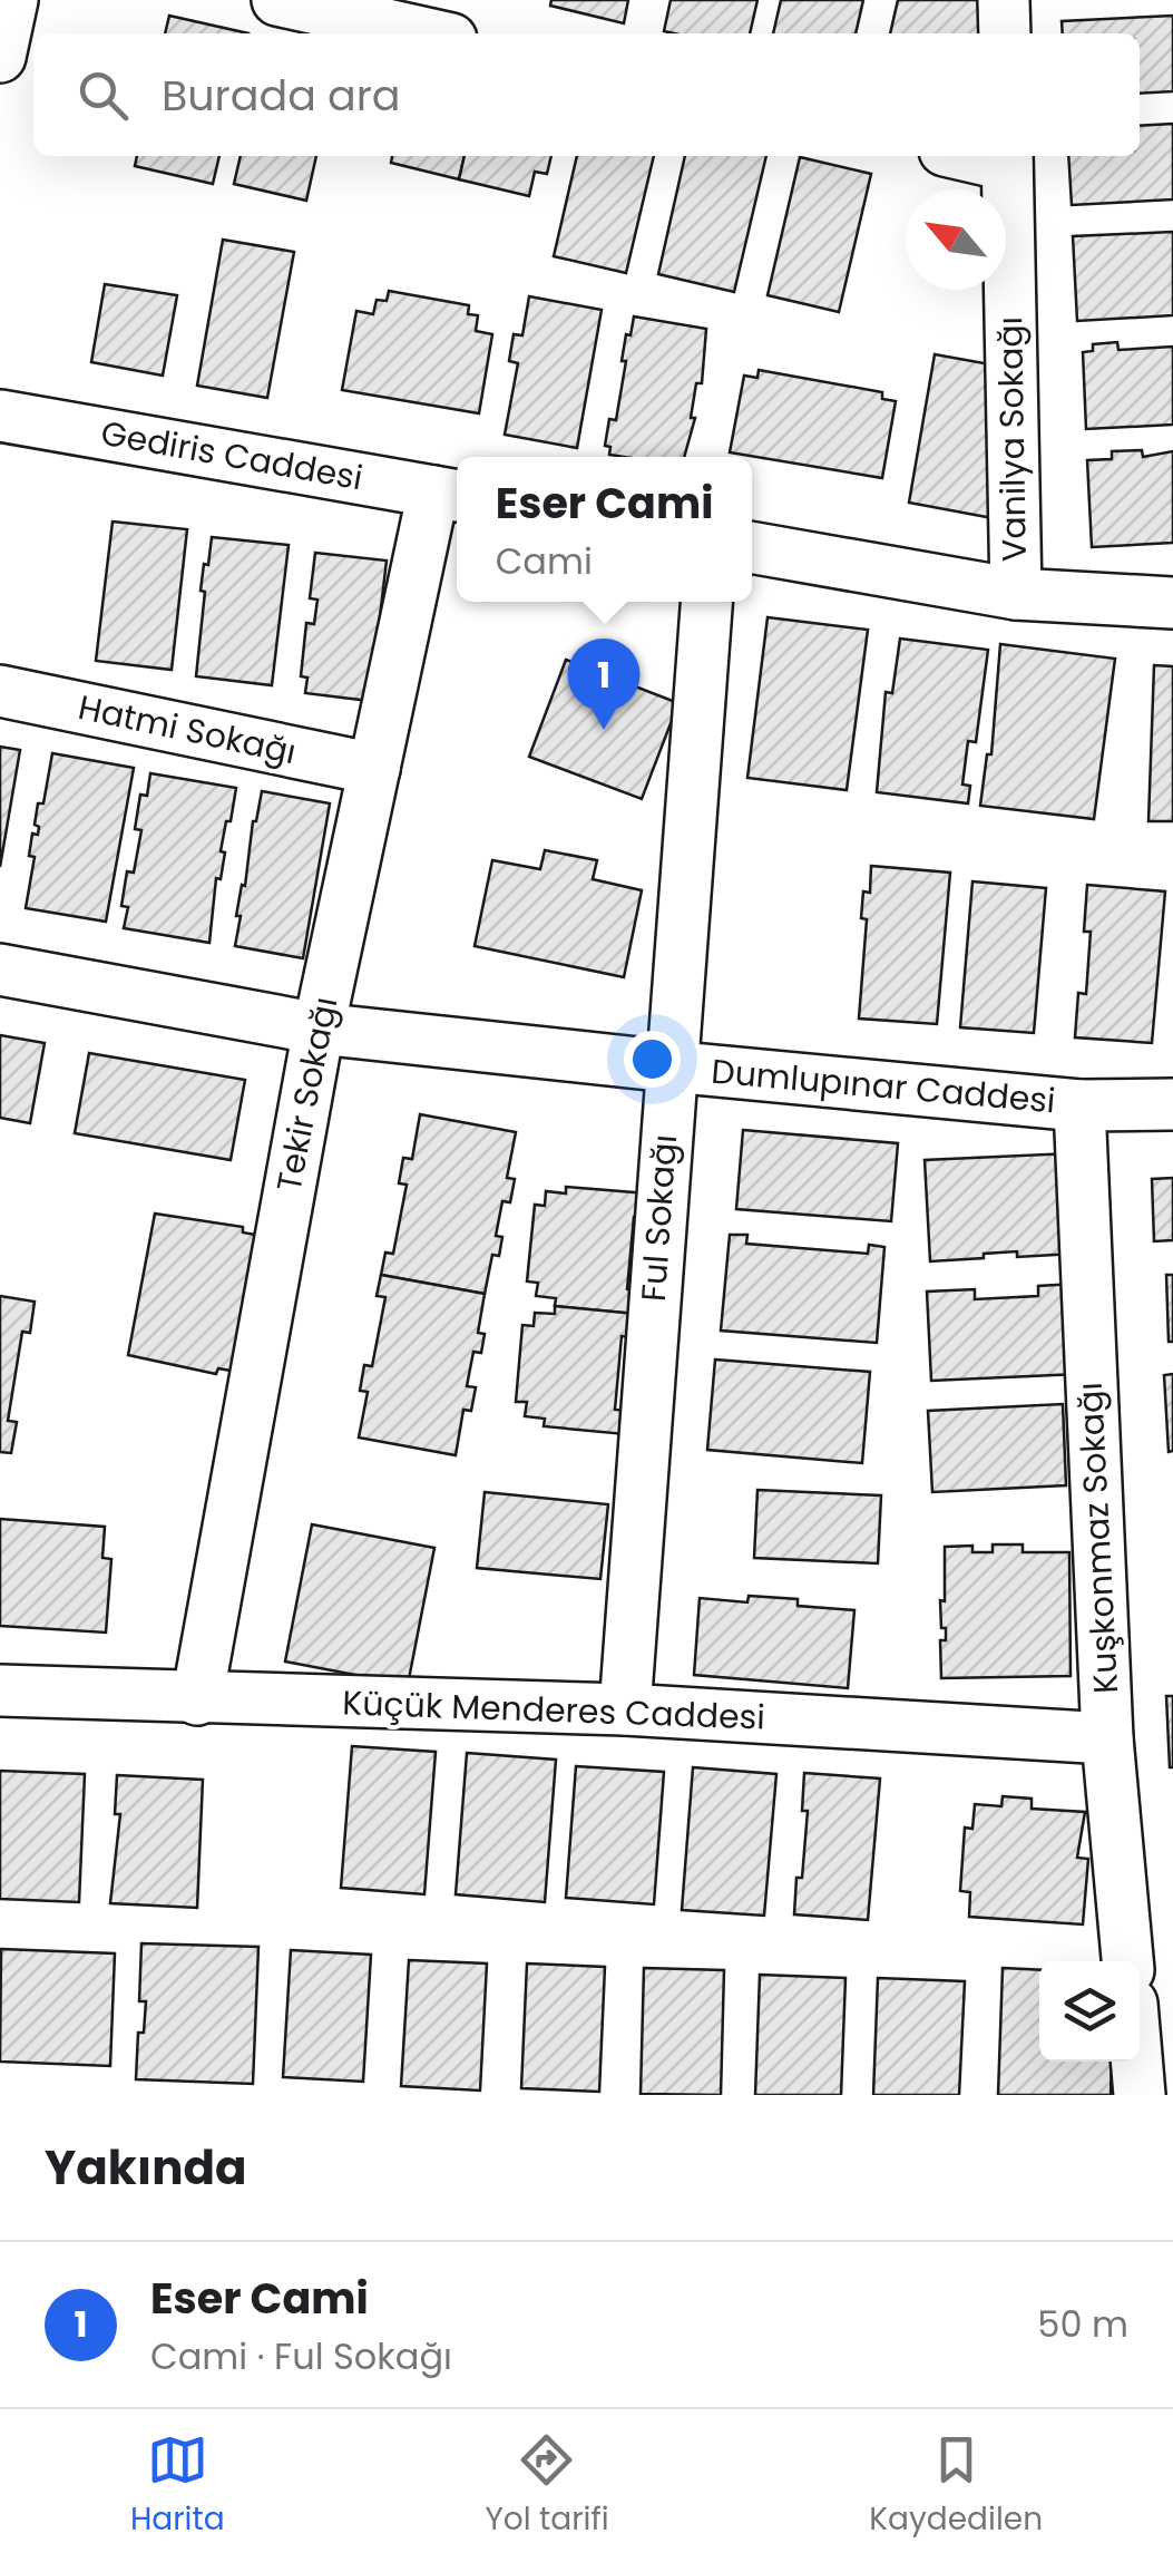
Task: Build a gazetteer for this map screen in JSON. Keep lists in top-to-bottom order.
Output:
{
  "streets": {
    "street": [
      "Vanilya Sokağı",
      "Gediris Caddesi",
      "Hatmi Sokağı",
      "Dumlupınar Caddesi",
      "Tekir Sokağı",
      "Ful Sokağı",
      "Kuşkonmaz Sokağı",
      "Küçük Menderes Caddesi"
    ]
  },
  "crossings": [
    ["Gediris Caddesi", "Tekir Sokağı"],
    ["Hatmi Sokağı", "Tekir Sokağı"],
    ["Dumlupınar Caddesi", "Tekir Sokağı"],
    ["Dumlupınar Caddesi", "Ful Sokağı"],
    ["Dumlupınar Caddesi", "Kuşkonmaz Sokağı"],
    ["Tekir Sokağı", "Küçük Menderes Caddesi"],
    ["Ful Sokağı", "Küçük Menderes Caddesi"],
    ["Kuşkonmaz Sokağı", "Küçük Menderes Caddesi"]
  ],
  "north": "top left",
  "page": {
    "search": "Burada ara",
    "popup": ["Eser Cami", "Cami"],
    "pins": "1",
    "heading": "Yakında",
    "list": [
      {
        "mark": "1",
        "name": "Eser Cami",
        "note": "Cami · Ful Sokağı",
        "value": "50 m"
      }
    ],
    "nav": ["Harita", "Yol tarifi", "Kaydedilen"]
  }
}
